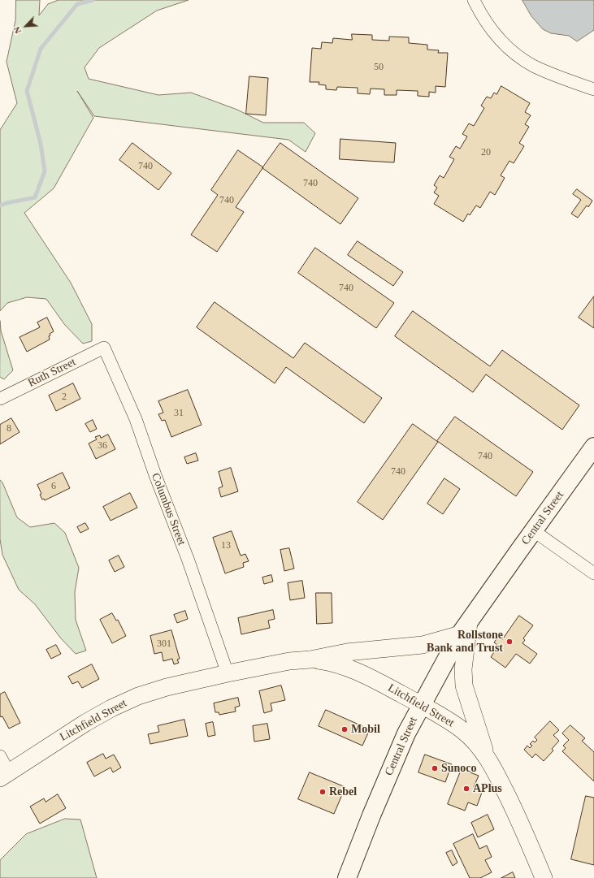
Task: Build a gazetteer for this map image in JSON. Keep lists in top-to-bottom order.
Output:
{
  "streets": {
    "main road": ["Central Street", "Litchfield Street"],
    "street": ["Ruth Street", "Columbus Street"]
  },
  "crossings": [
    ["Ruth Street", "Columbus Street"],
    ["Columbus Street", "Litchfield Street"],
    ["Central Street", "Litchfield Street"]
  ],
  "places": [
    "Rollstone Bank and Trust",
    "Mobil",
    "Sunoco",
    "APlus",
    "Rebel"
  ],
  "house_numbers": [
    "50",
    "20",
    "740",
    "740",
    "740",
    "740",
    "2",
    "31",
    "8",
    "36",
    "740",
    "740",
    "6",
    "13",
    "301"
  ],
  "north": "bottom left"
}
